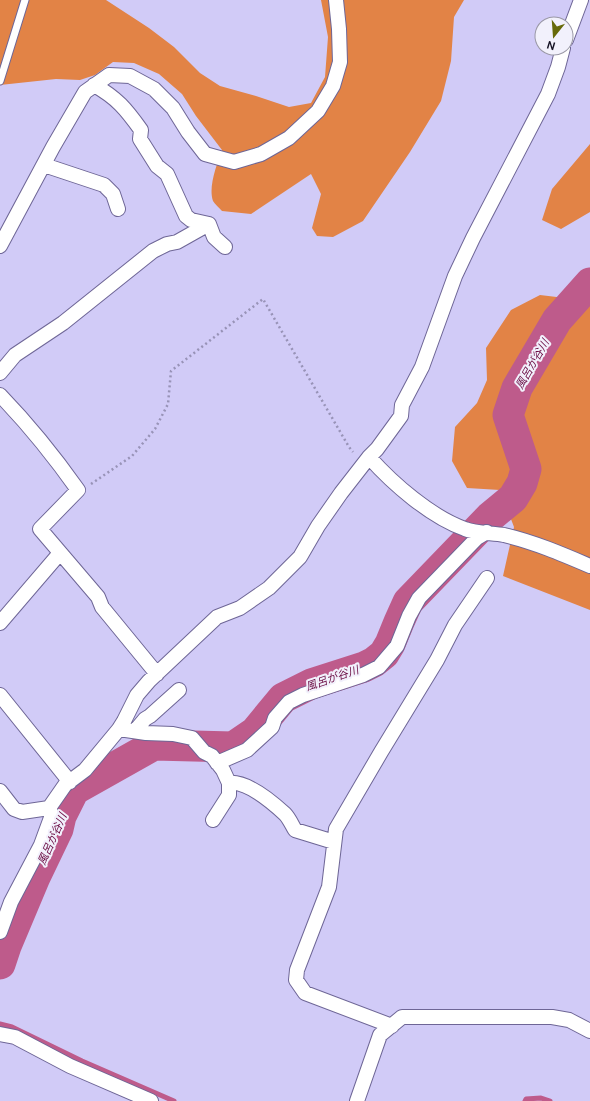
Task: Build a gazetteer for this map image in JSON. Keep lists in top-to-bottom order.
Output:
{
  "water": ["風呂が谷川"],
  "north": "bottom"
}
